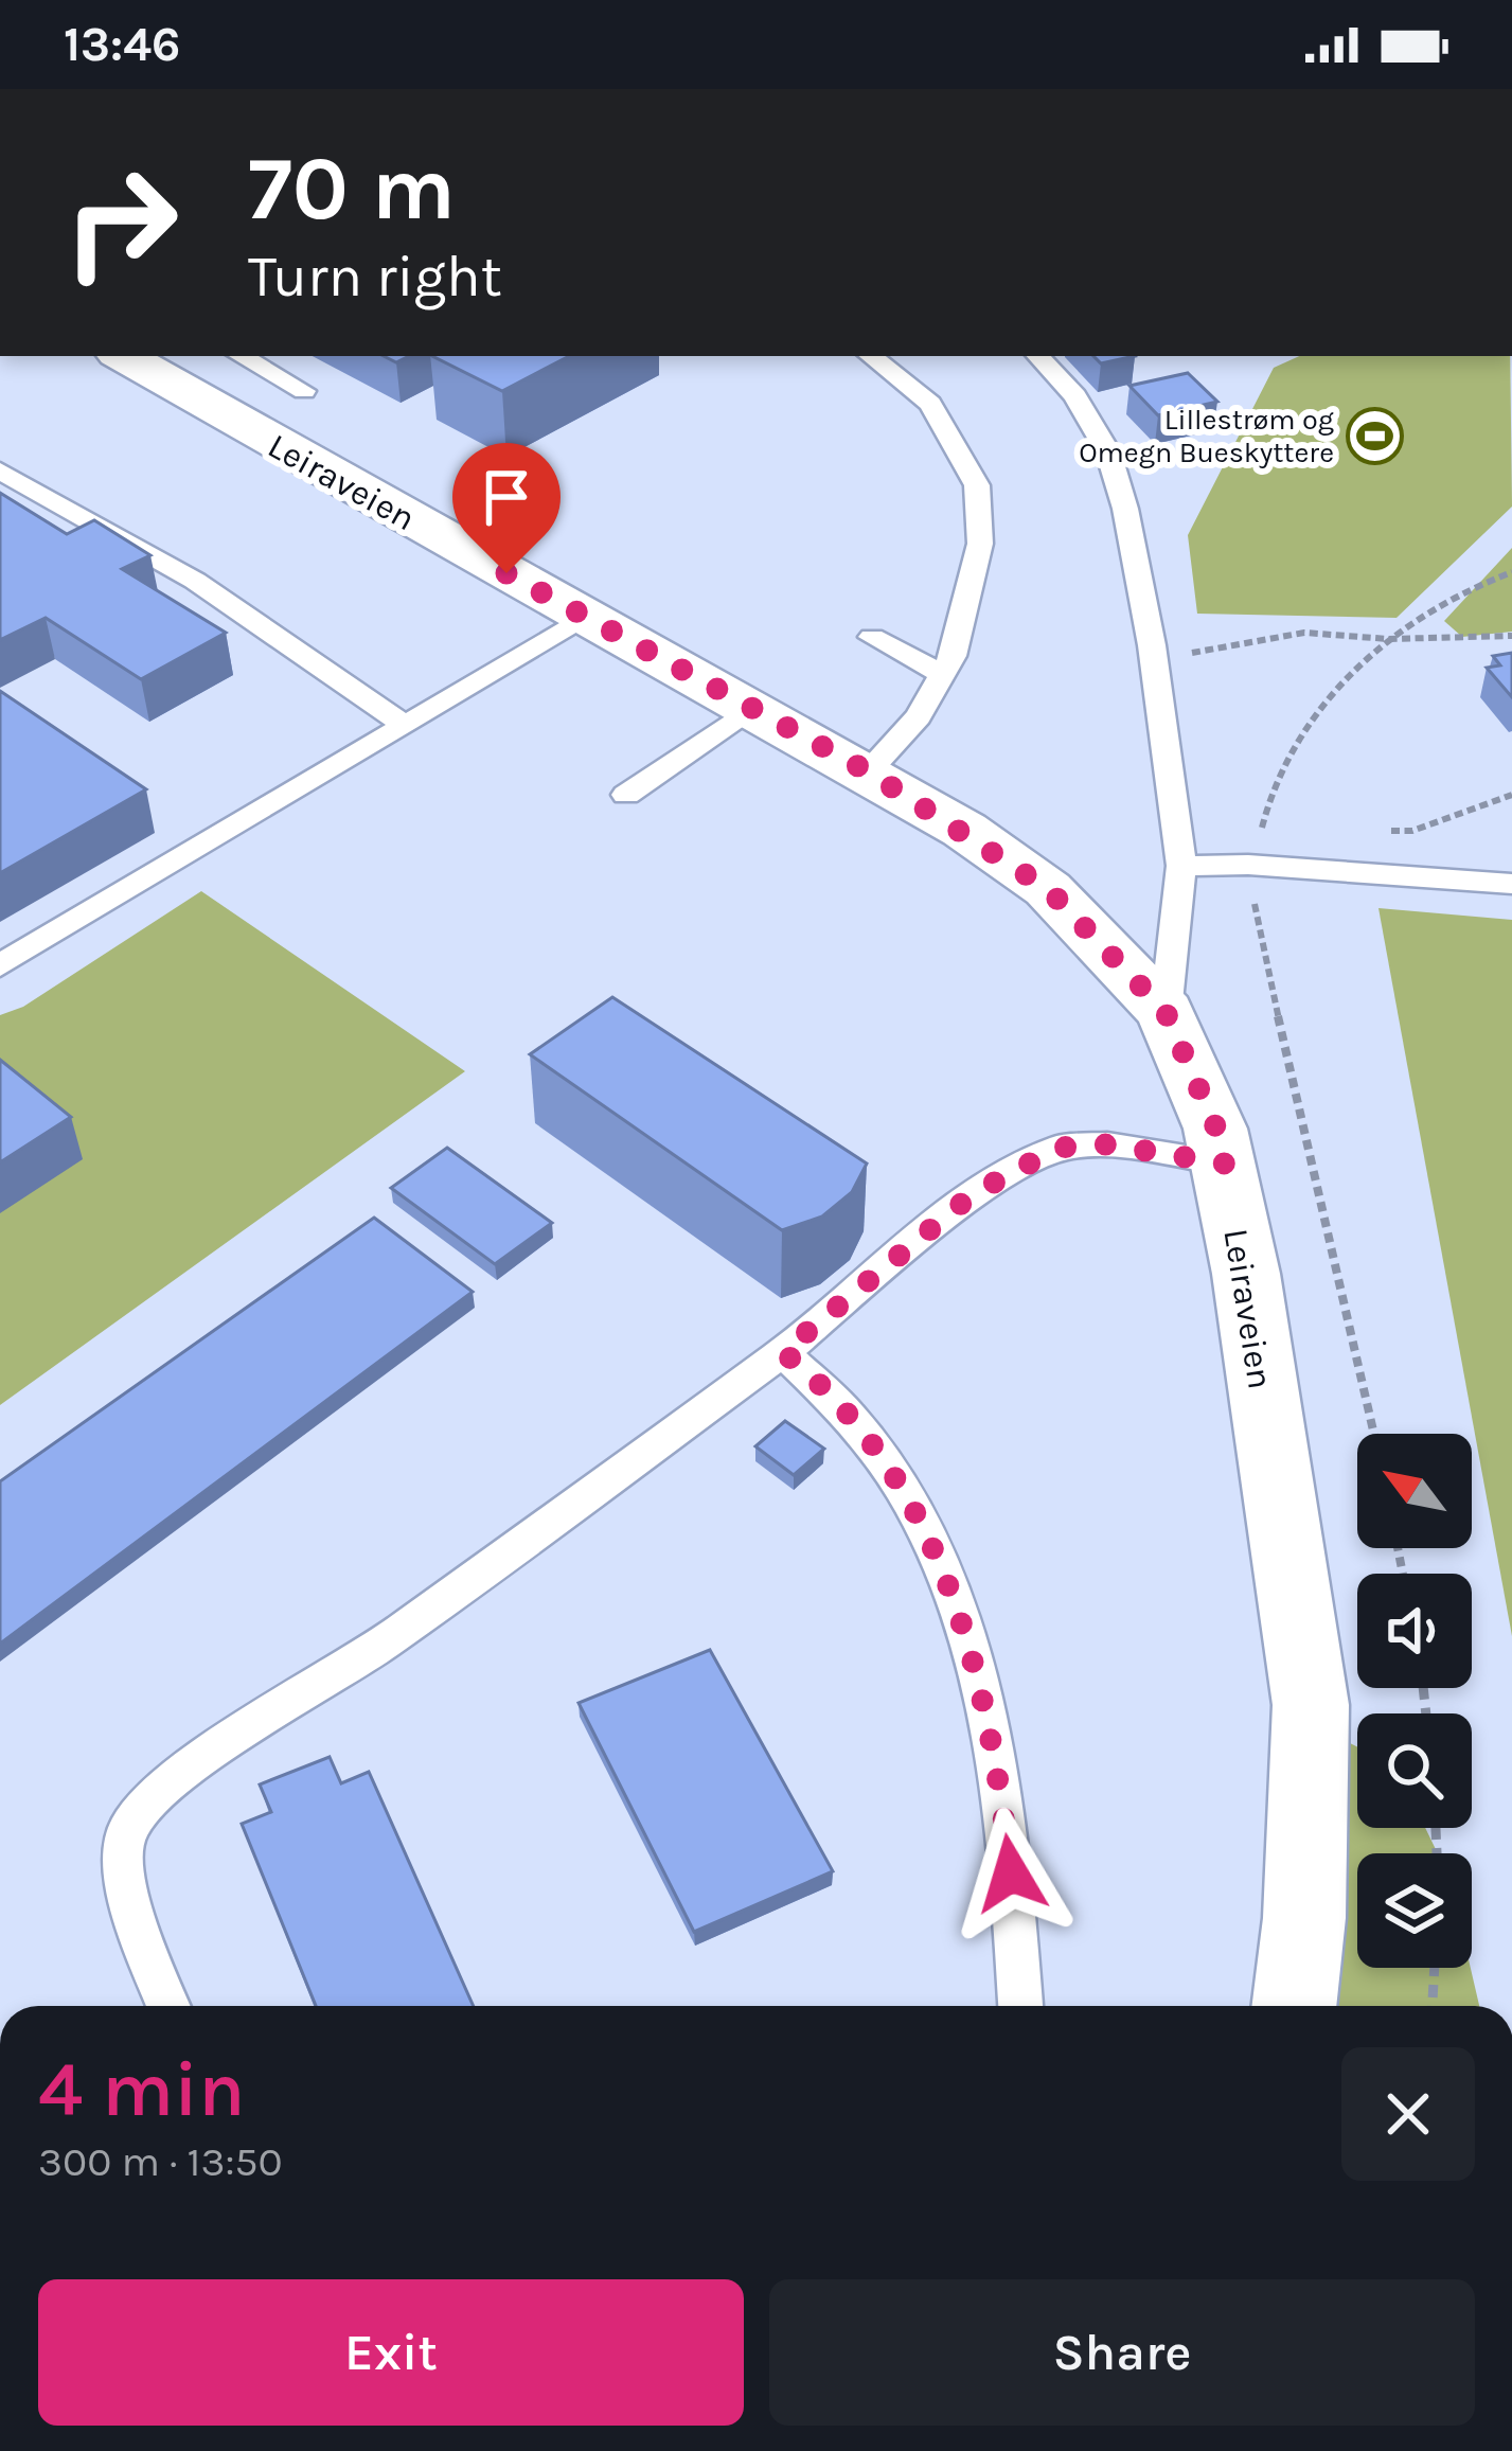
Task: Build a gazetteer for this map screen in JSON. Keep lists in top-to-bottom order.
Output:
{
  "streets": {
    "street": ["Leiraveien"]
  },
  "places": {
    "sports": ["Lillestrøm og Omegn Bueskyttere"]
  },
  "north": "top left",
  "page": {
    "status": "13:46",
    "turn": ["70 m", "Turn right"],
    "heading": ["4 min", "300 m · 13:50"],
    "buttons": ["Exit", "Share"]
  }
}
